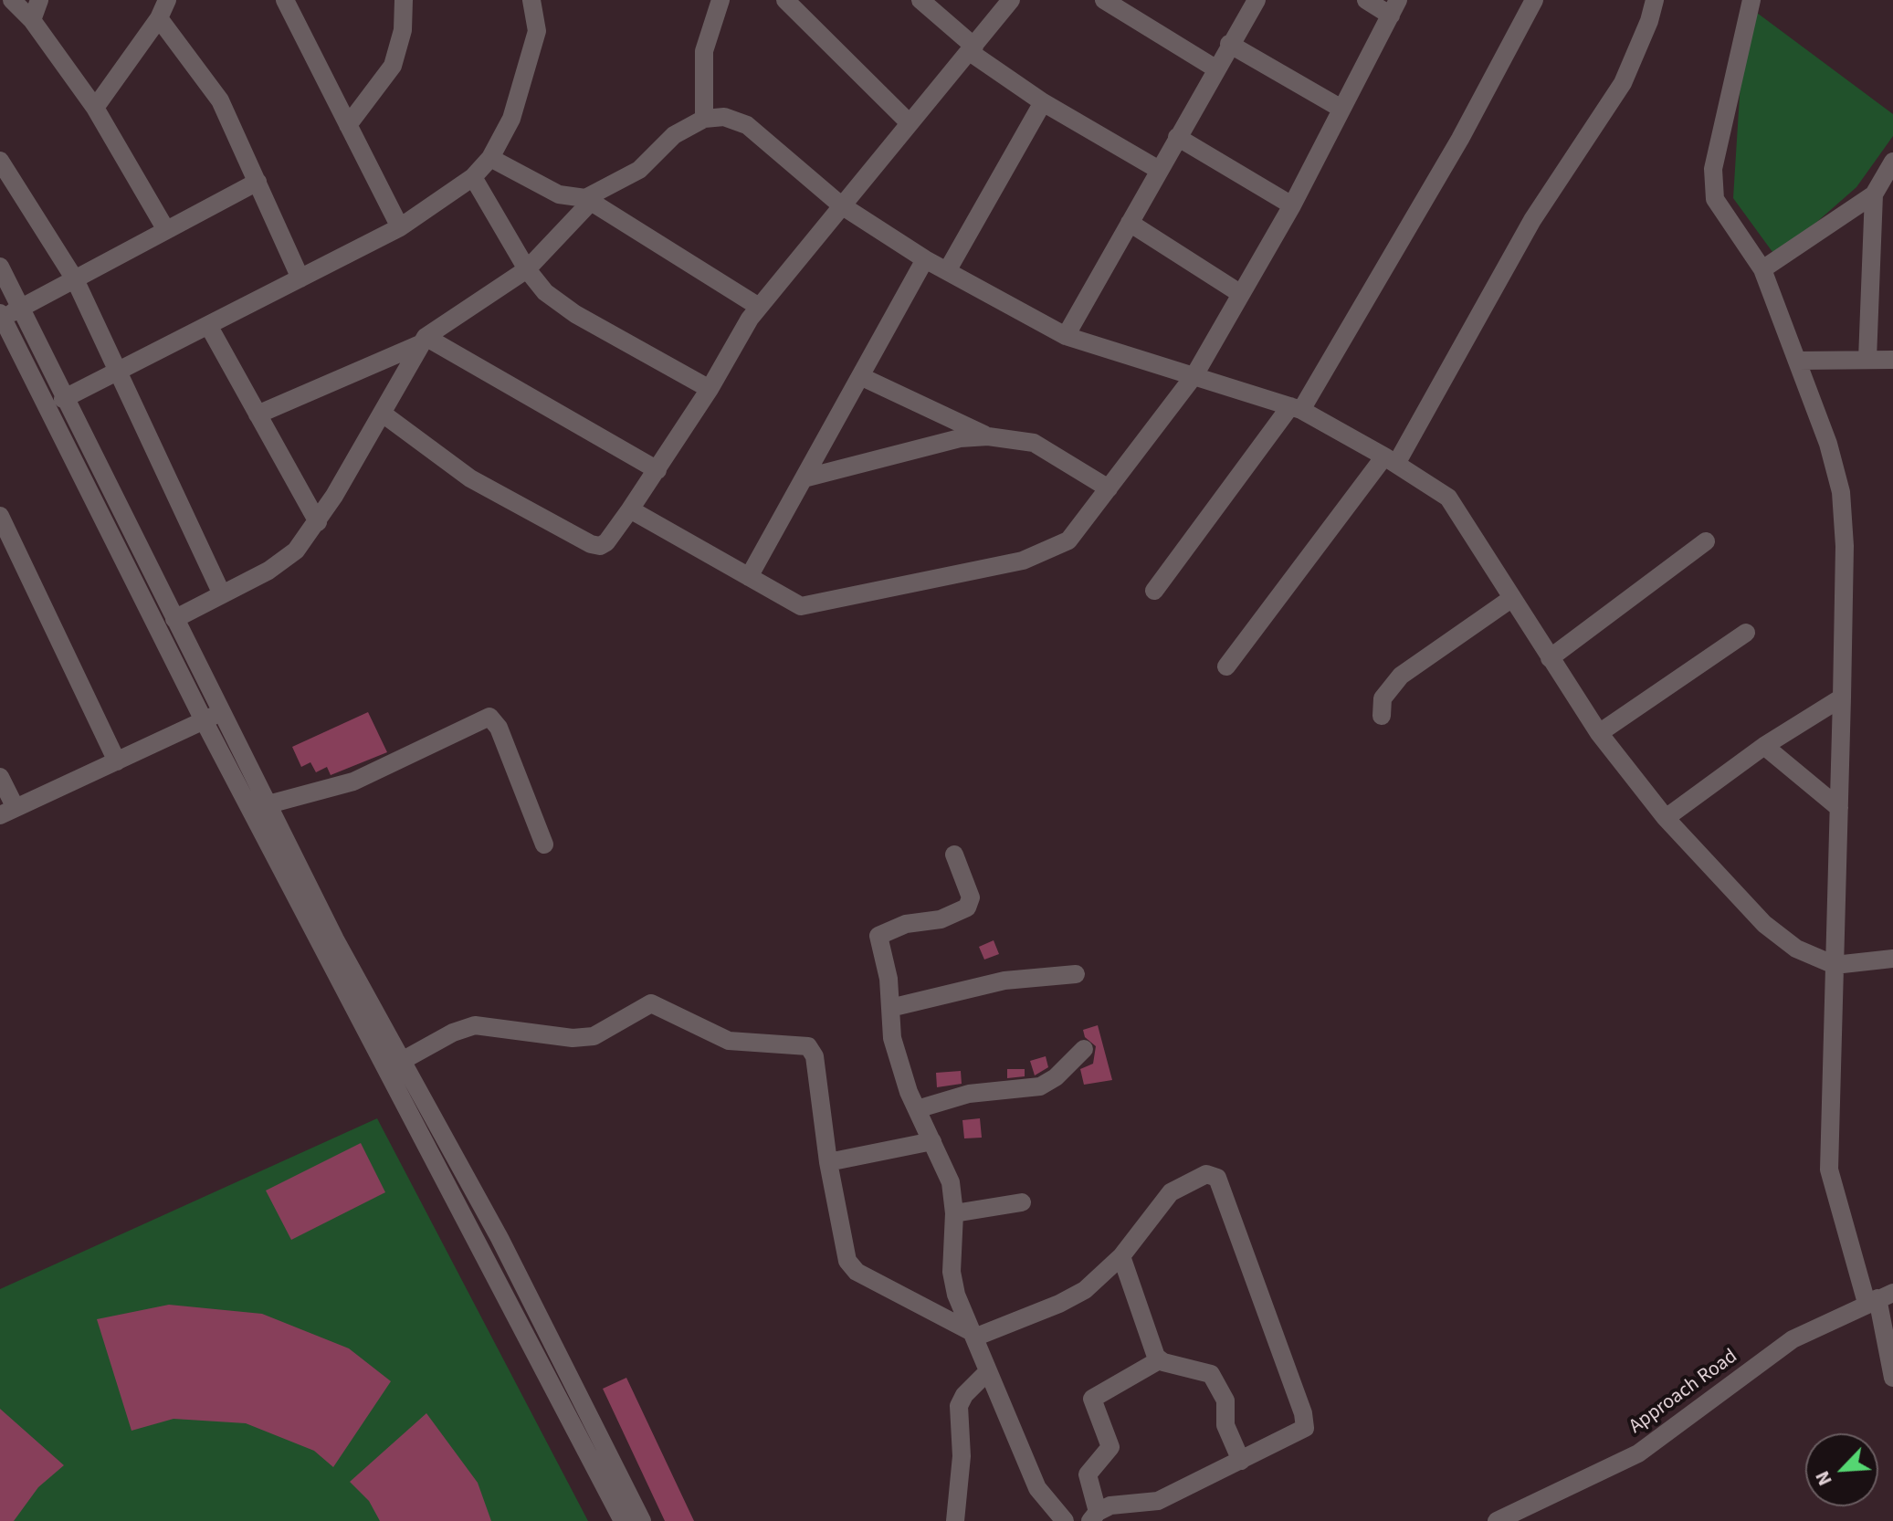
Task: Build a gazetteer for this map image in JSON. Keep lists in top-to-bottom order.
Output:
{
  "streets": {
    "street": ["Approach Road"]
  },
  "north": "bottom left"
}
